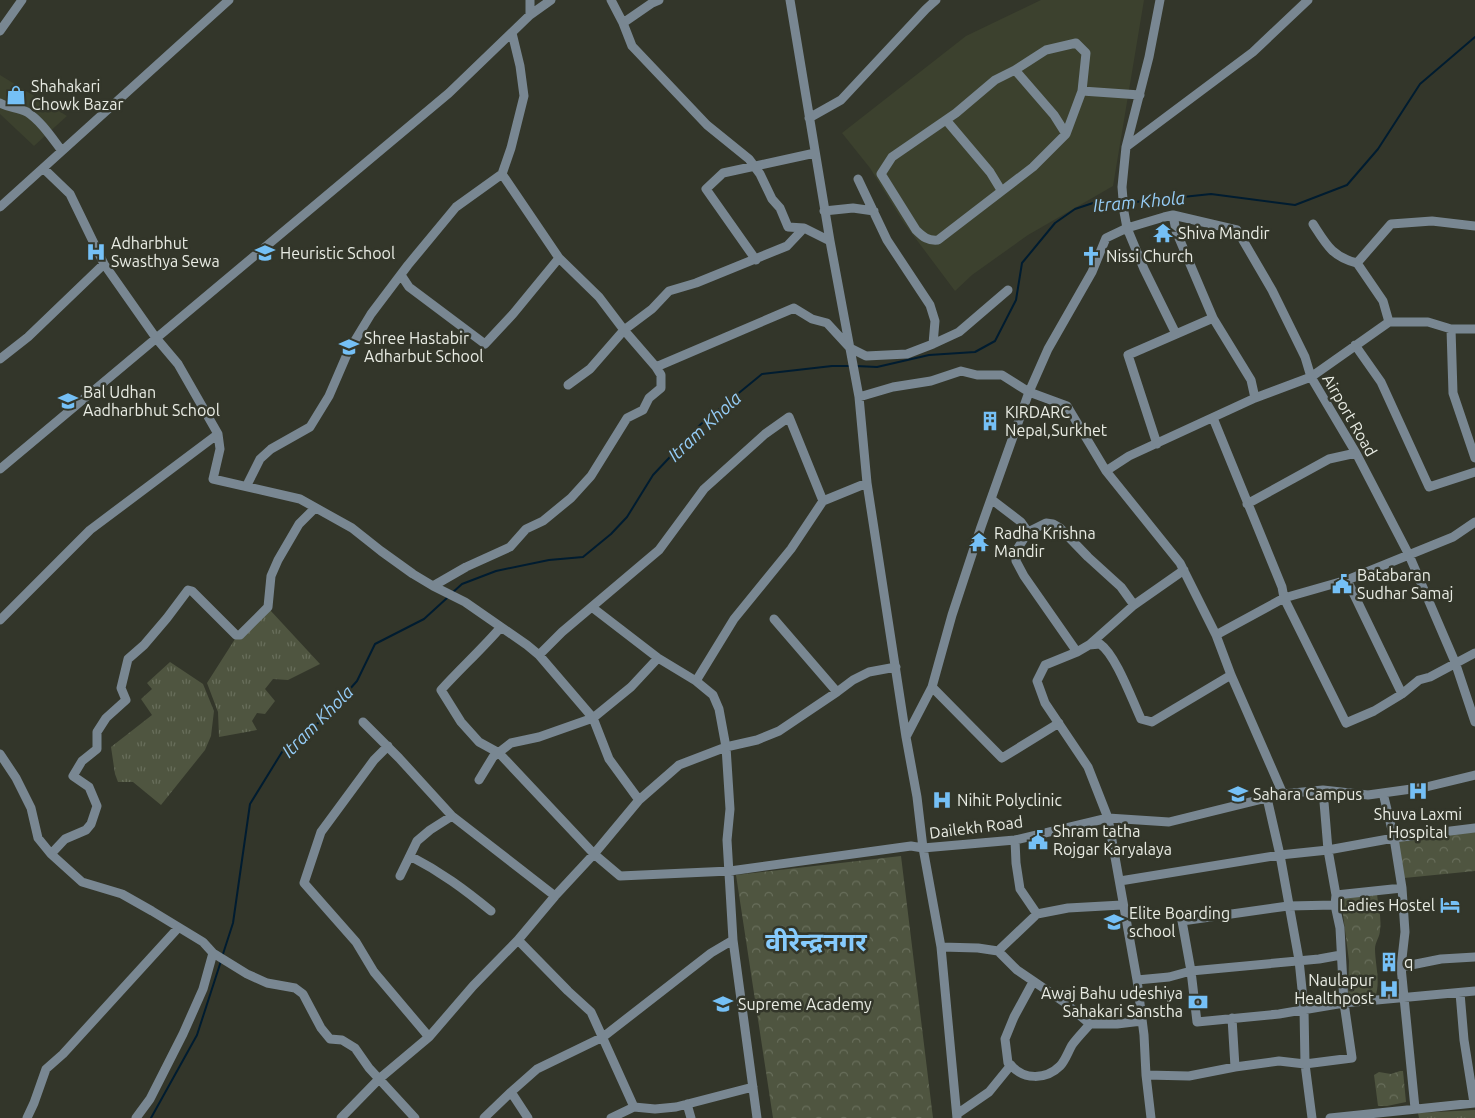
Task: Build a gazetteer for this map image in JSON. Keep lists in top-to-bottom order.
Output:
{
  "streets": {
    "street": ["Airport Road", "Dailekh Road"]
  },
  "districts": ["वीरेन्द्रनगर"],
  "water": ["Itram Khola"],
  "places": {
    "shop": ["Shahakari Chowk Bazar"],
    "temple": ["Shiva Mandir", "Radha Krishna Mandir"],
    "hospital": [
      "Adharbhut Swasthya Sewa",
      "Shuva Laxmi Hospital",
      "Nihit Polyclinic",
      "Naulapur Healthpost"
    ],
    "school or university": [
      "Heuristic School",
      "Shree Hastabir Adharbut School",
      "Bal Udhan Aadharbhut School",
      "Sahara Campus",
      "Elite Boarding school",
      "Supreme Academy"
    ],
    "church": ["Nissi Church"],
    "building": ["KIRDARC Nepal,Surkhet", "q"],
    "public building": ["Batabaran Sudhar Samaj", "Shram tatha Rojgar Karyalaya"],
    "hotel": ["Ladies Hostel"],
    "bank": ["Awaj Bahu udeshiya Sahakari Sanstha"]
  }
}
